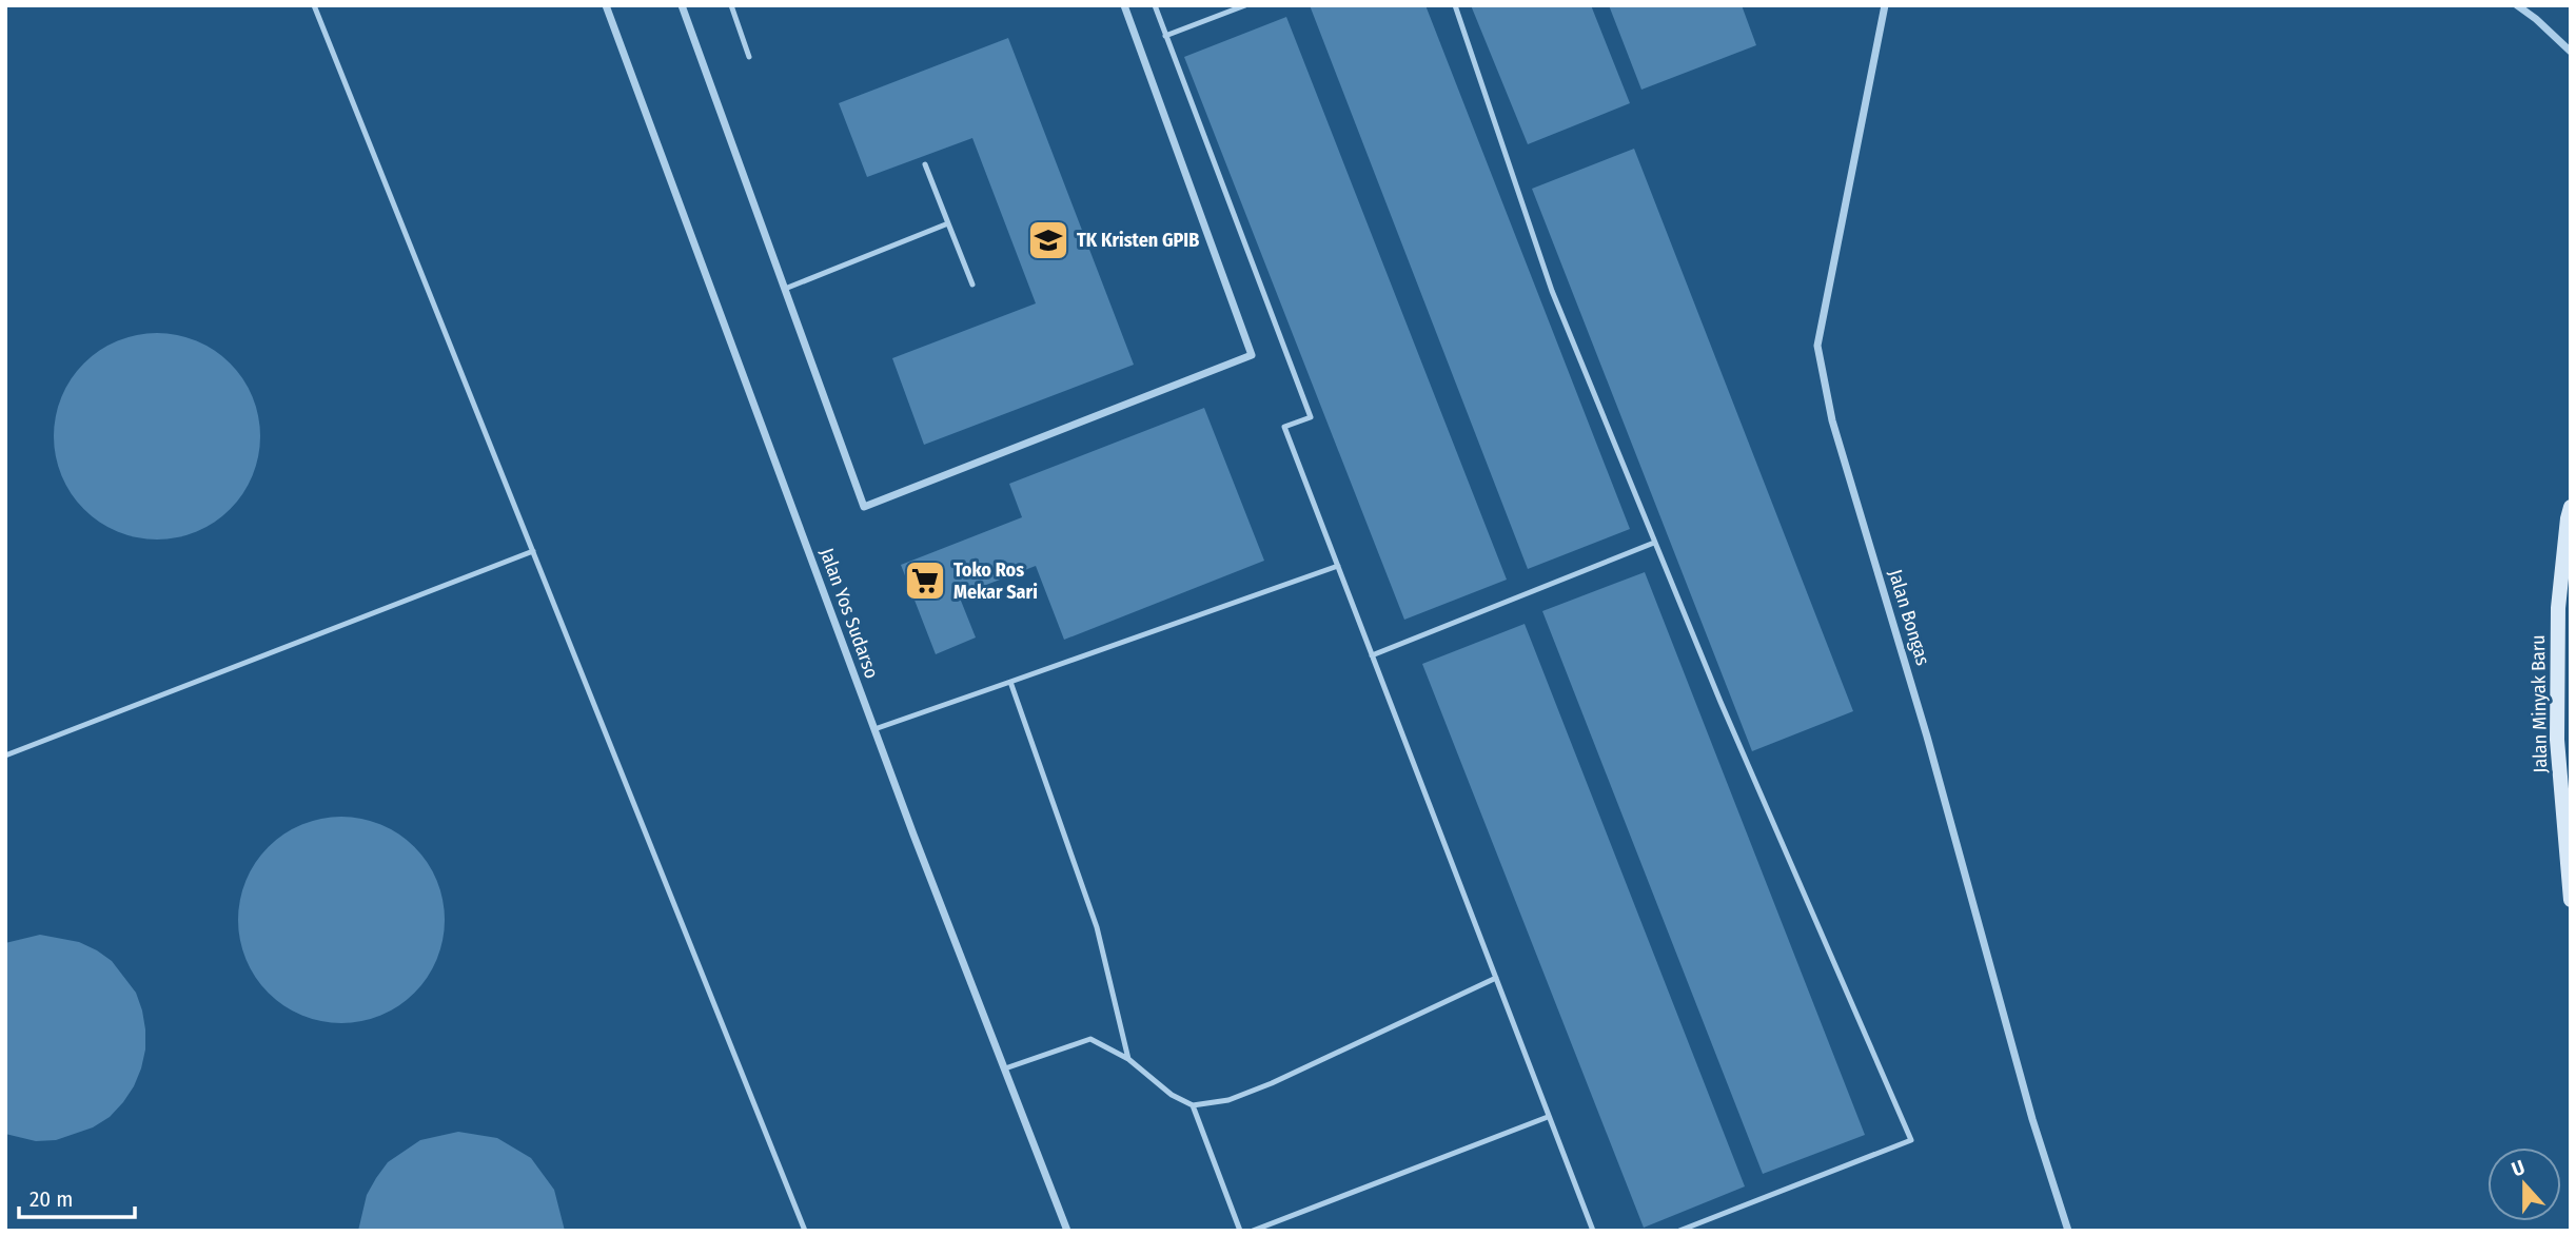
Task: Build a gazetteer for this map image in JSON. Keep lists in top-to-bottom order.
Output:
{
  "streets": {
    "main road": ["Jalan Minyak Baru"],
    "street": ["Jalan Yos Sudarso", "Jalan Bongas"]
  },
  "places": {
    "school or university": ["TK Kristen GPIB"],
    "supermarket": ["Toko Ros Mekar Sari"]
  },
  "scale_bar": "20 m",
  "north": "top"
}
